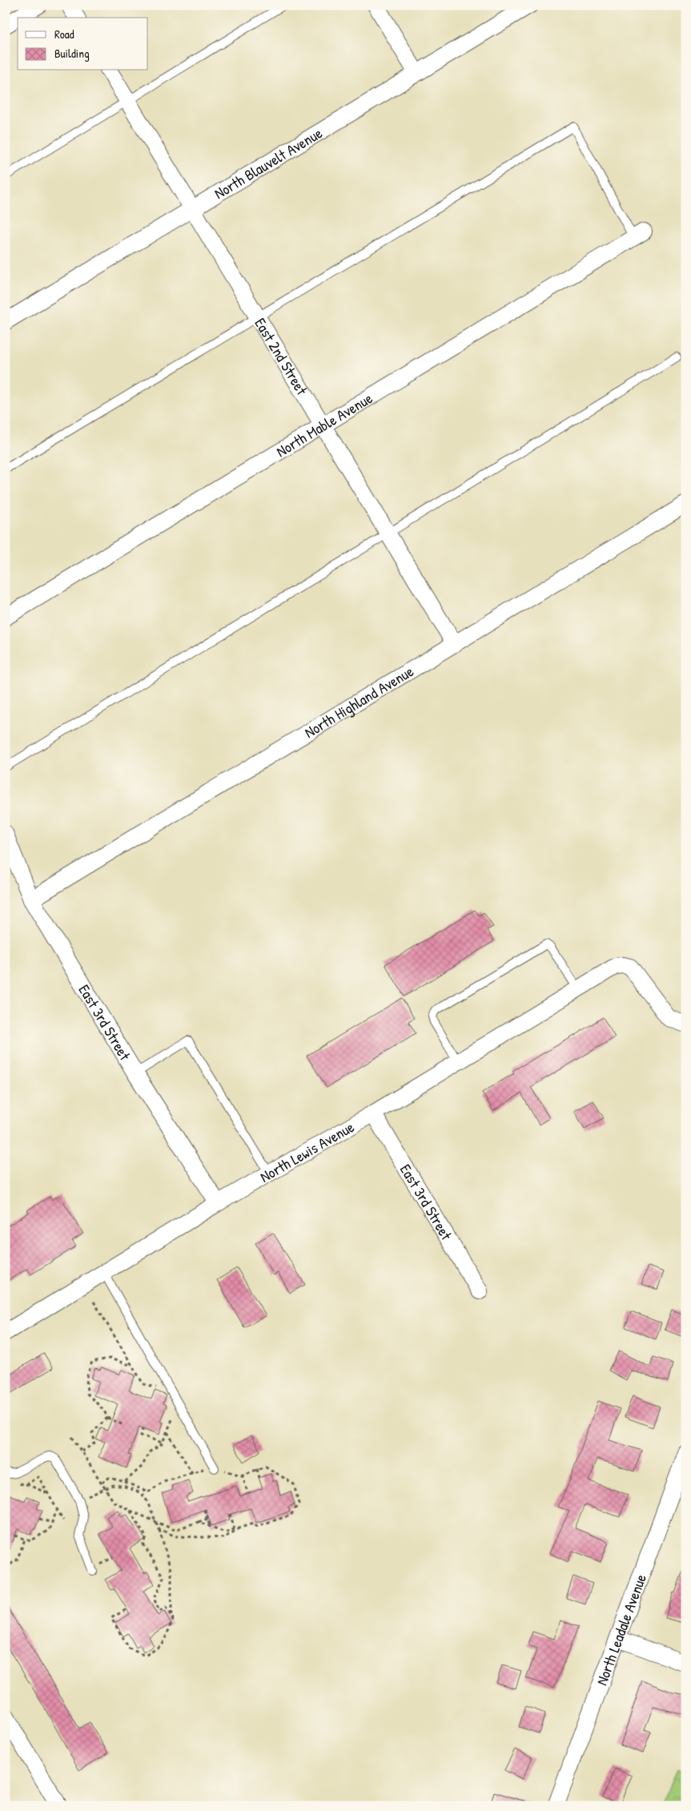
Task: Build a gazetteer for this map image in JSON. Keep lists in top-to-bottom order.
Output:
{
  "streets": {
    "street": [
      "North Blauvelt Avenue",
      "East 2nd Street",
      "North Mable Avenue",
      "North Highland Avenue",
      "East 3rd Street",
      "North Lewis Avenue",
      "North Leadale Avenue"
    ]
  },
  "crossings": [
    ["North Blauvelt Avenue", "East 2nd Street"],
    ["East 2nd Street", "North Mable Avenue"],
    ["East 2nd Street", "North Highland Avenue"],
    ["North Highland Avenue", "East 3rd Street"],
    ["East 3rd Street", "North Lewis Avenue"]
  ],
  "legend": ["Road", "Building"]
}
